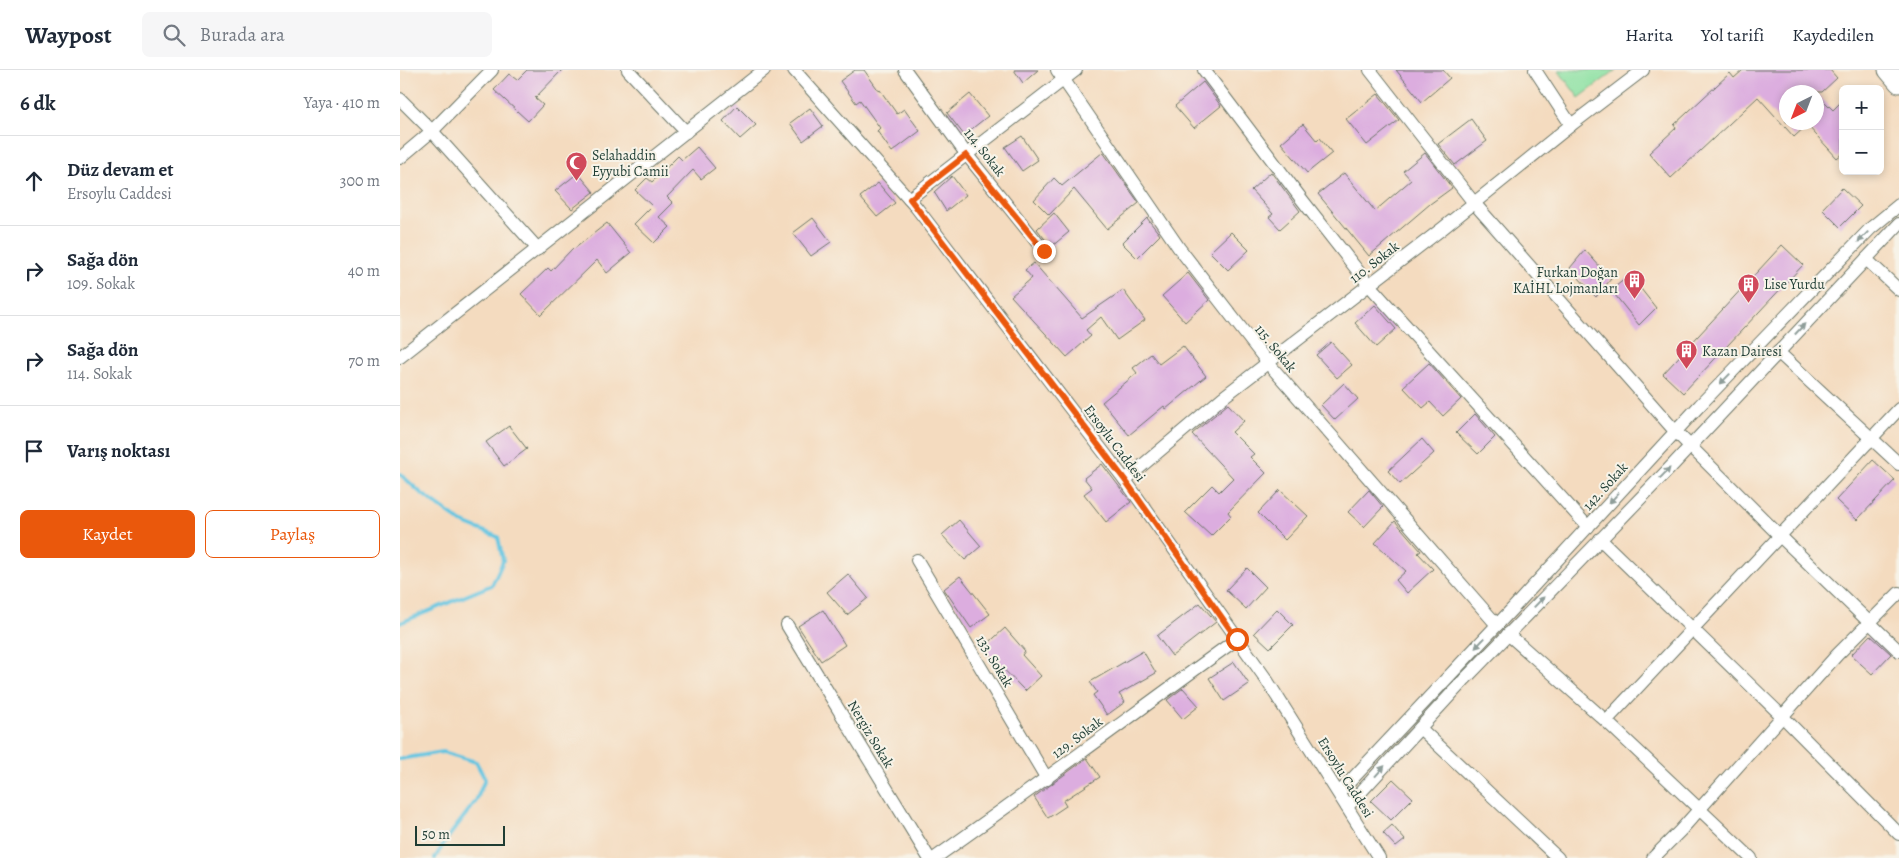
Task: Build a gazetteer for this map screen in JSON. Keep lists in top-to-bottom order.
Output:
{
  "streets": {
    "street": [
      "114. Sokak",
      "110. Sokak",
      "115. Sokak",
      "Ersoylu Caddesi",
      "142. Sokak",
      "133. Sokak",
      "Nergiz Sokak",
      "129. Sokak"
    ]
  },
  "crossings": [
    ["110. Sokak", "115. Sokak"],
    ["110. Sokak", "Ersoylu Caddesi"],
    ["115. Sokak", "142. Sokak"],
    ["Ersoylu Caddesi", "142. Sokak"],
    ["Ersoylu Caddesi", "129. Sokak"],
    ["133. Sokak", "129. Sokak"]
  ],
  "places": {
    "mosque": ["Selahaddin Eyyubi Camii"],
    "building": ["Furkan Doğan KAİHL Lojmanları", "Lise Yurdu", "Kazan Dairesi"]
  },
  "scale_bar": "50 m",
  "north": "bottom left",
  "page": {
    "header": "Waypost",
    "search": "Burada ara",
    "nav": ["Harita", "Yol tarifi", "Kaydedilen"],
    "heading": ["6 dk", "Yaya · 410 m"],
    "map_buttons": ["+", "−"],
    "list": [
      ["Düz devam et", "Ersoylu Caddesi", "300 m"],
      ["Sağa dön", "109. Sokak", "40 m"],
      ["Sağa dön", "114. Sokak", "70 m"],
      "Varış noktası"
    ],
    "buttons": ["Kaydet", "Paylaş"],
    "scale": "50 m"
  }
}
